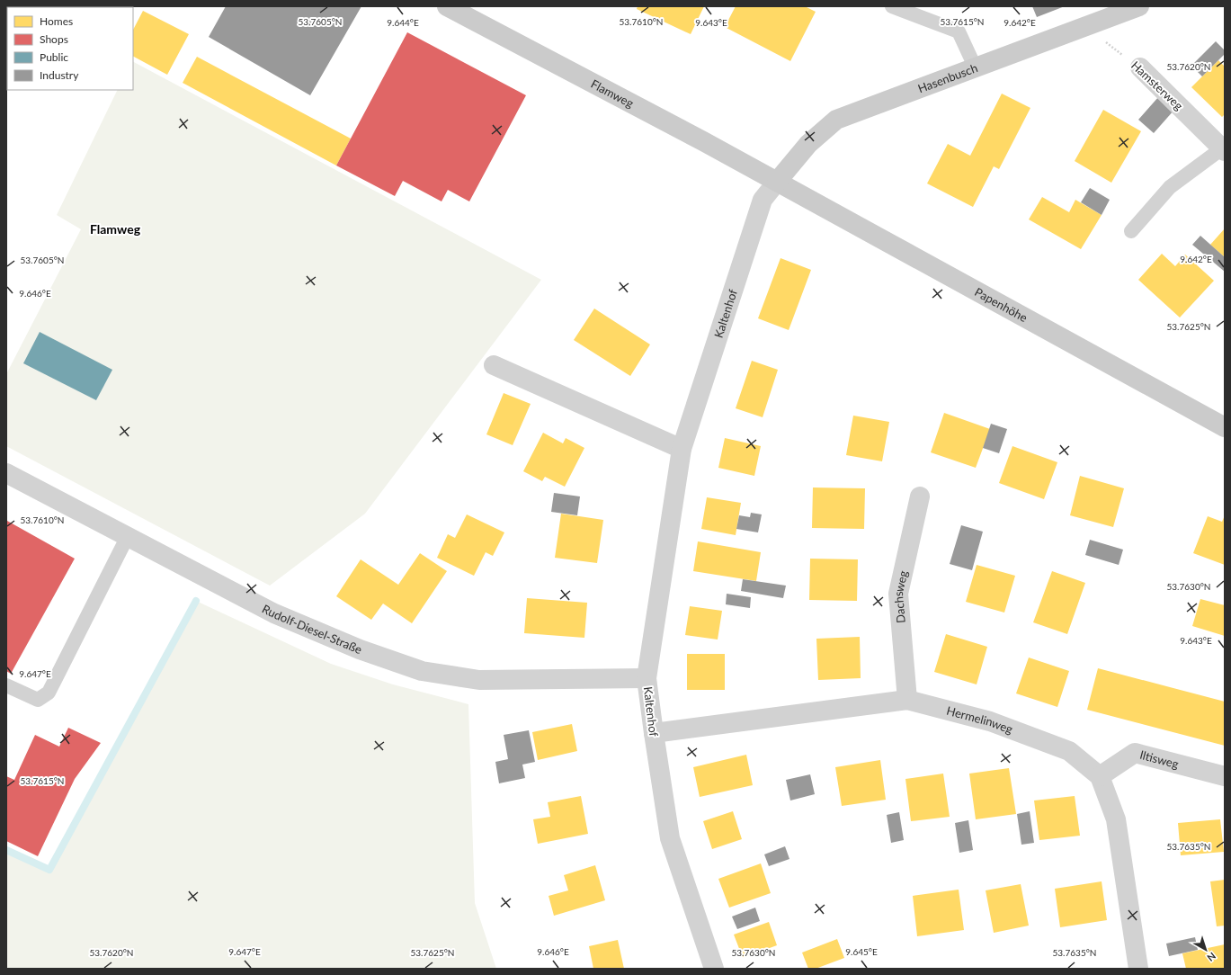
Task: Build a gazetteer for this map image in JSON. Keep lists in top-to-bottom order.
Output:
{
  "streets": {
    "main road": ["Hasenbusch", "Flamweg", "Papenhöhe"],
    "street": [
      "Hamsterweg",
      "Kaltenhof",
      "Dachsweg",
      "Rudolf-Diesel-Straße",
      "Hermelinweg",
      "Iltisweg"
    ]
  },
  "crossings": [
    ["Hasenbusch", "Hamsterweg"],
    ["Hasenbusch", "Flamweg"],
    ["Hasenbusch", "Papenhöhe"],
    ["Hasenbusch", "Kaltenhof"],
    ["Flamweg", "Papenhöhe"],
    ["Flamweg", "Kaltenhof"],
    ["Papenhöhe", "Kaltenhof"],
    ["Kaltenhof", "Rudolf-Diesel-Straße"],
    ["Kaltenhof", "Hermelinweg"],
    ["Dachsweg", "Hermelinweg"],
    ["Hermelinweg", "Iltisweg"]
  ],
  "districts": ["Flamweg"],
  "legend": [
    "Homes",
    "Shops",
    "Public",
    "Industry"
  ],
  "north": "bottom right",
  "coordinates": [
    "53.7605°N",
    "53.7610°N",
    "53.7615°N",
    "9.644°E",
    "9.643°E",
    "9.642°E",
    "53.7620°N",
    "9.646°E",
    "53.7625°N",
    "53.7630°N",
    "9.647°E",
    "53.7635°N",
    "9.645°E"
  ]
}
